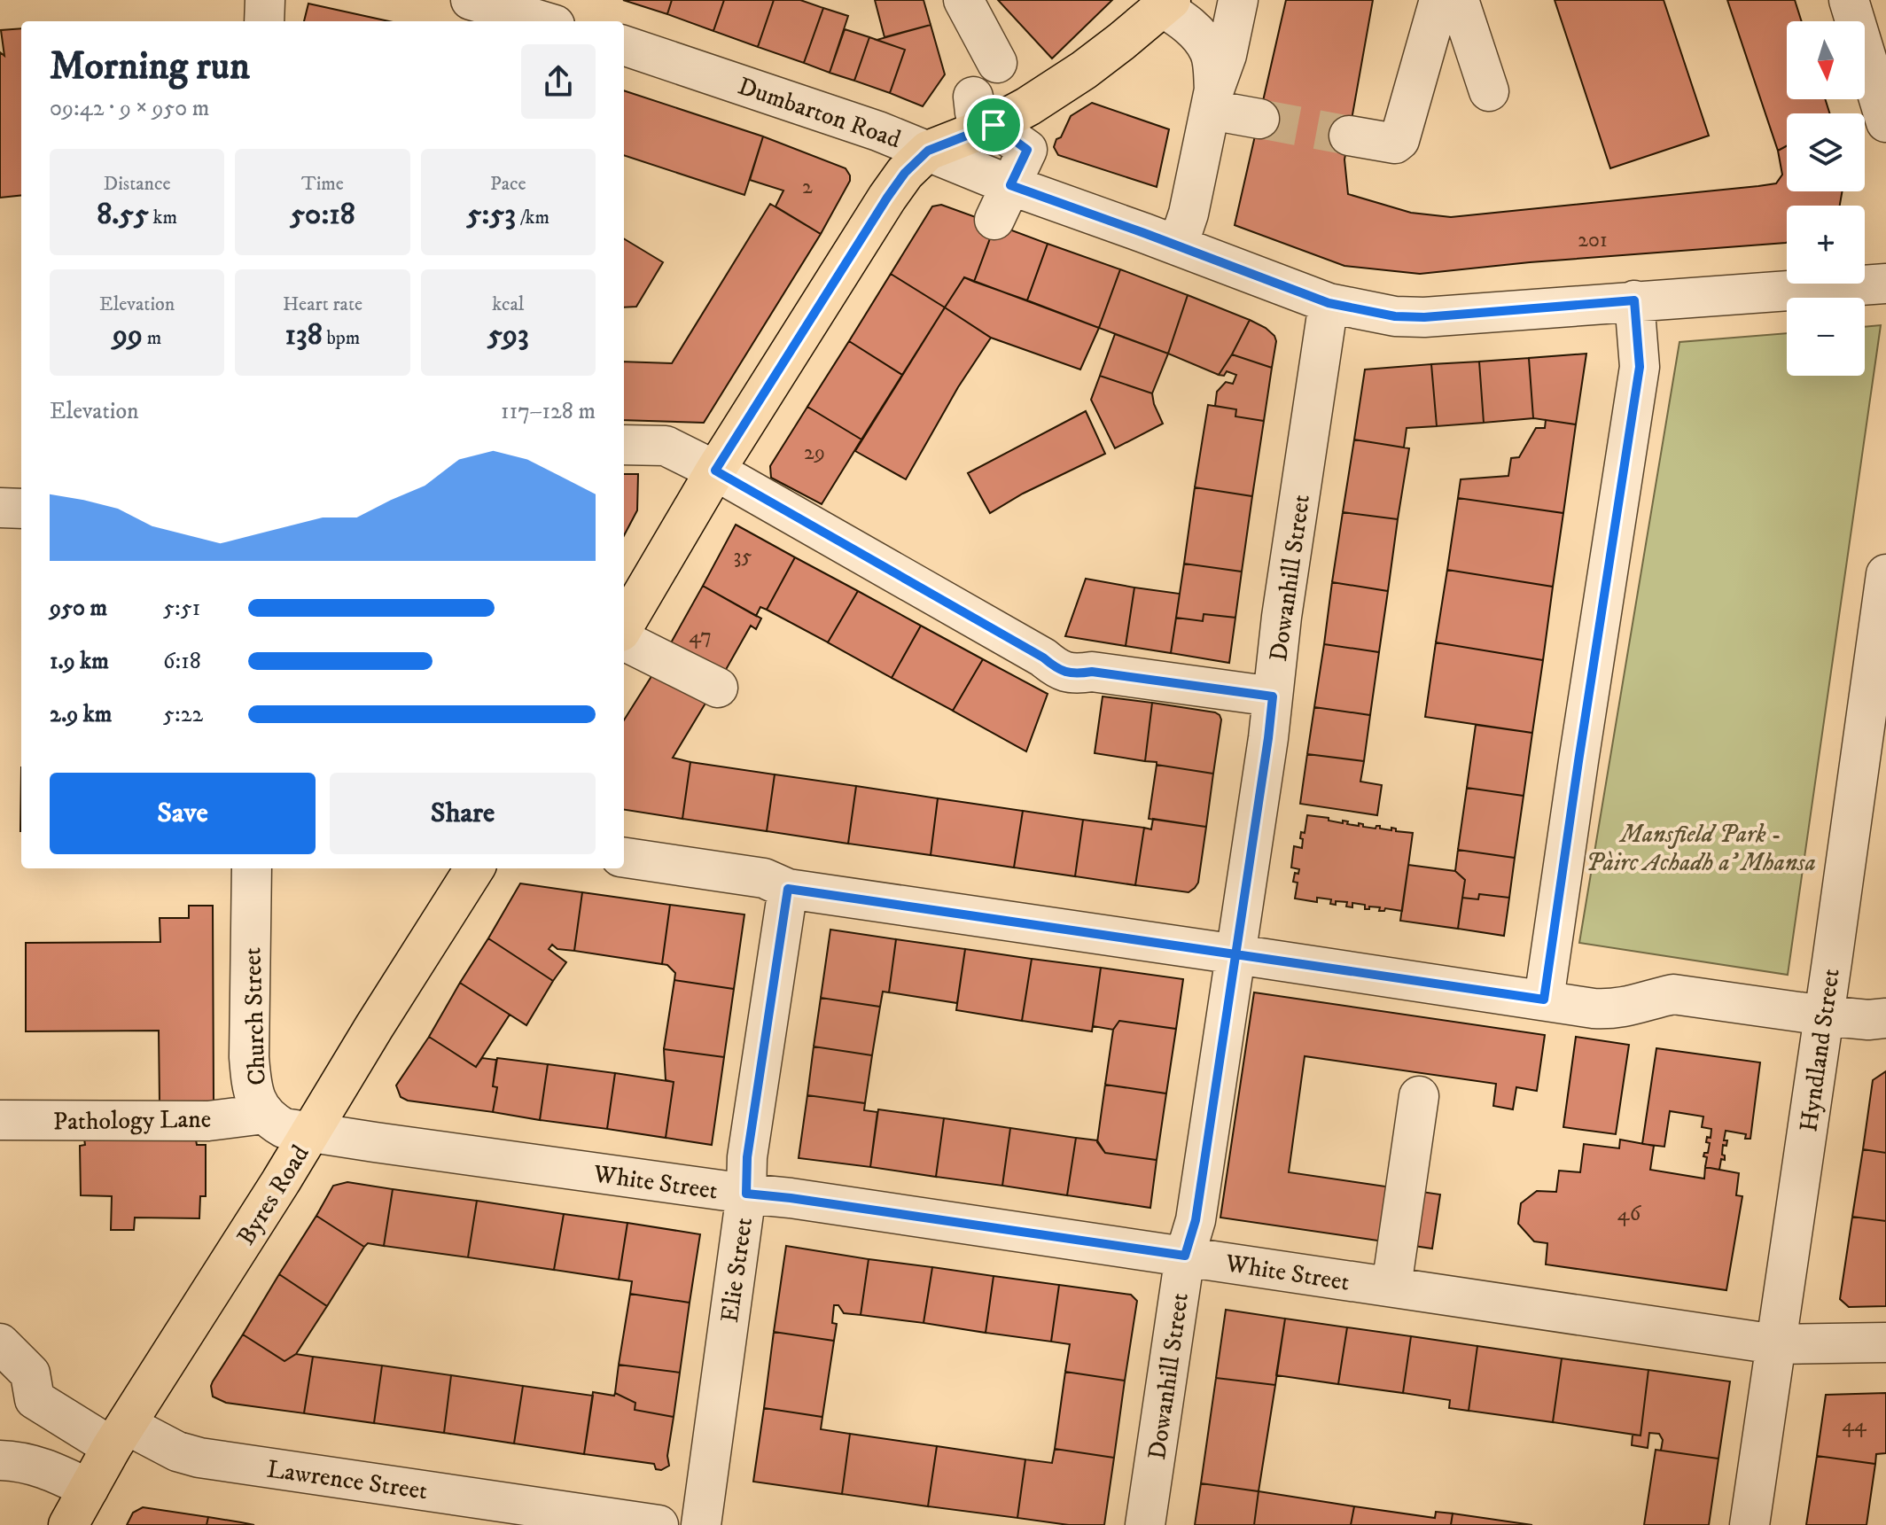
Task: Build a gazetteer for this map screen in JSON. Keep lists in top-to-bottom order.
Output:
{
  "streets": {
    "main road": ["Byres Road"],
    "street": [
      "Dumbarton Road",
      "Dowanhill Street",
      "Church Street",
      "Hyndland Street",
      "Pathology Lane",
      "White Street",
      "Elie Street",
      "Lawrence Street"
    ]
  },
  "crossings": [
    ["Dumbarton Road", "Dowanhill Street"],
    ["Dowanhill Street", "White Street"],
    ["Church Street", "Pathology Lane"],
    ["Church Street", "White Street"],
    ["Church Street", "Byres Road"],
    ["Hyndland Street", "White Street"],
    ["White Street", "Byres Road"],
    ["White Street", "Elie Street"],
    ["Byres Road", "Lawrence Street"]
  ],
  "parks": ["Mansfield Park - Pàirc Achadh a' Mhansa"],
  "house_numbers": [
    "2",
    "201",
    "29",
    "35",
    "47",
    "46",
    "44"
  ],
  "north": "bottom",
  "page": {
    "map_buttons": ["+", "−"],
    "heading": ["Morning run", "09:42 · 9 × 950 m"],
    "stats": [
      ["Distance", "8.55 km"],
      ["Time", "50:18"],
      ["Pace", "5:53 /km"],
      ["Elevation", "99 m"],
      ["Heart rate", "138 bpm"],
      ["kcal", "593"]
    ],
    "chart": ["Elevation", "117–128 m"],
    "list": [
      {
        "name": "950 m",
        "note": "5:51"
      },
      {
        "name": "1.9 km",
        "note": "6:18"
      },
      {
        "name": "2.9 km",
        "note": "5:22"
      }
    ],
    "buttons": ["Save", "Share"]
  }
}
